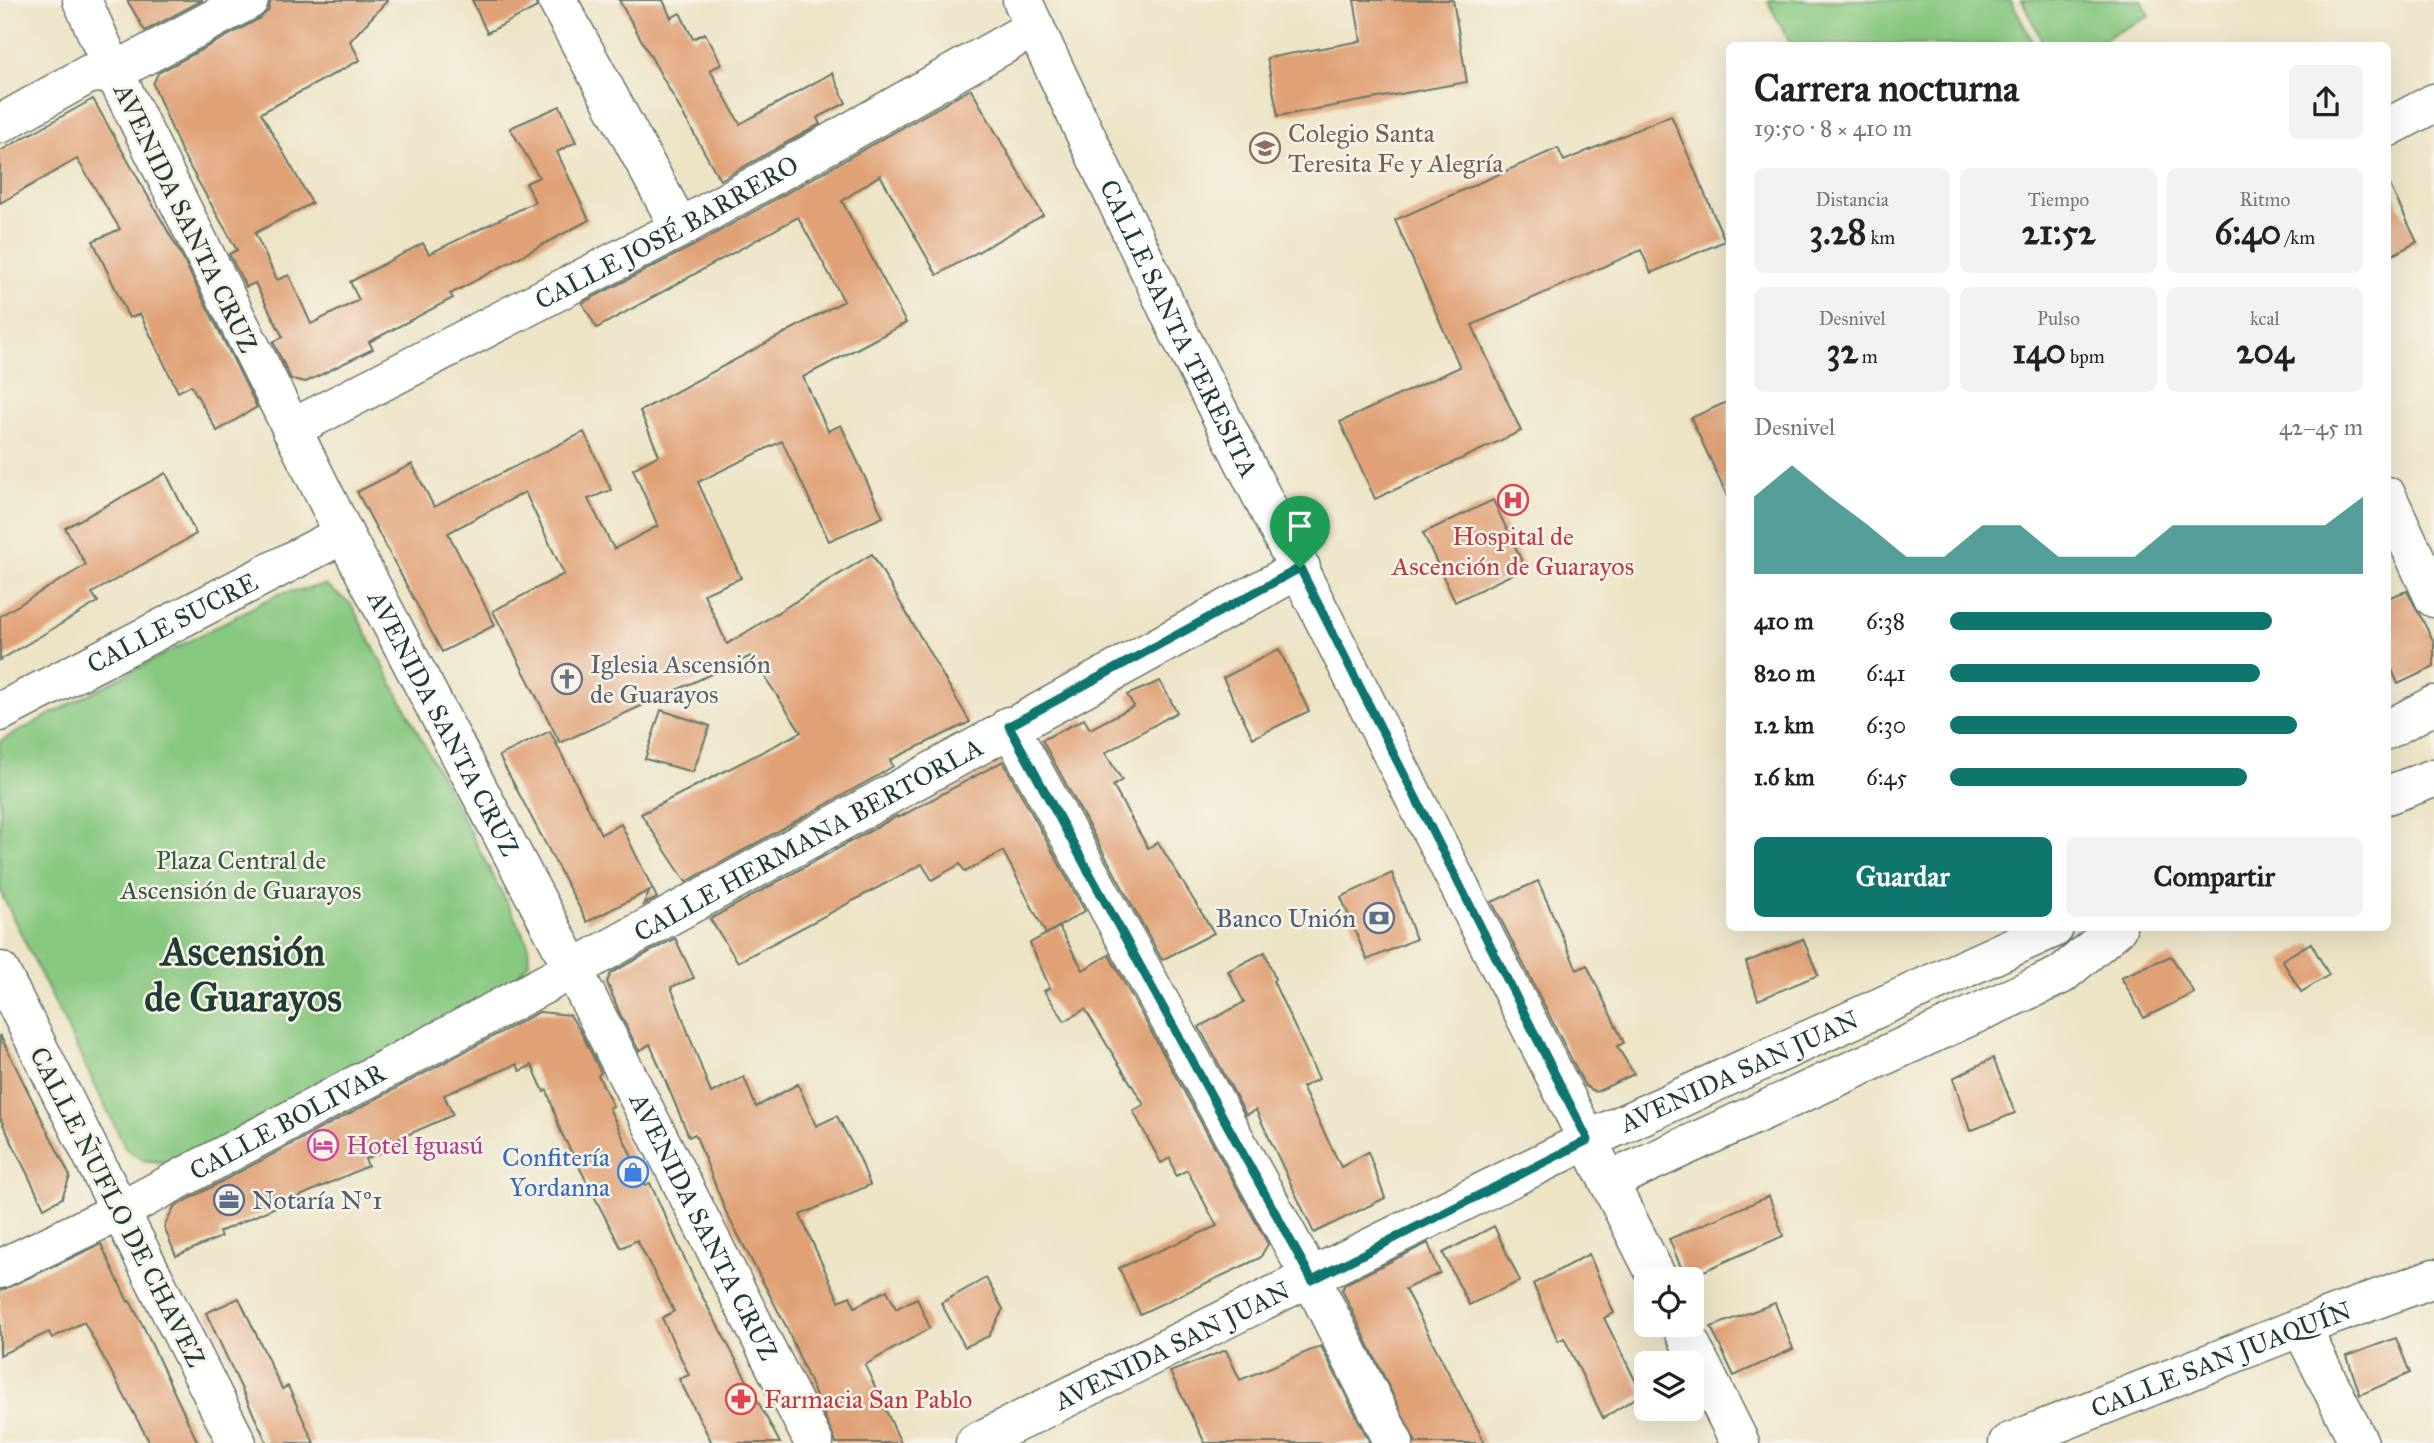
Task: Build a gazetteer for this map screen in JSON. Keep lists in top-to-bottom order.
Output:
{
  "streets": {
    "street": [
      "AVENIDA SANTA CRUZ",
      "CALLE JOSÉ BARRERO",
      "CALLE SANTA TERESITA",
      "CALLE SUCRE",
      "CALLE HERMANA BERTORLA",
      "AVENIDA SAN JUAN",
      "CALLE BOLIVAR",
      "CALLE ÑUFLO DE CHAVEZ",
      "CALLE SAN JUAQUÍN"
    ]
  },
  "crossings": [
    ["AVENIDA SANTA CRUZ", "CALLE JOSÉ BARRERO"],
    ["AVENIDA SANTA CRUZ", "CALLE SUCRE"],
    ["AVENIDA SANTA CRUZ", "CALLE HERMANA BERTORLA"],
    ["AVENIDA SANTA CRUZ", "CALLE BOLIVAR"],
    ["CALLE JOSÉ BARRERO", "CALLE SANTA TERESITA"],
    ["CALLE SANTA TERESITA", "CALLE HERMANA BERTORLA"],
    ["CALLE SANTA TERESITA", "AVENIDA SAN JUAN"],
    ["CALLE HERMANA BERTORLA", "CALLE BOLIVAR"],
    ["CALLE BOLIVAR", "CALLE ÑUFLO DE CHAVEZ"]
  ],
  "districts": ["Ascensión de Guarayos"],
  "parks": ["Plaza Central de Ascensión de Guarayos"],
  "places": {
    "school or university": ["Colegio Santa Teresita Fe y Alegría"],
    "hospital": ["Hospital de Ascención de Guarayos"],
    "church": ["Iglesia Ascensión de Guarayos"],
    "bank": ["Banco Unión"],
    "hotel": ["Hotel Ɨguasú"],
    "shop": ["Confitería Yordanna"],
    "office": ["Notaría Nº1"],
    "pharmacy": ["Farmacia San Pablo"]
  },
  "page": {
    "heading": ["Carrera nocturna", "19:50 · 8 × 410 m"],
    "stats": [
      ["Distancia", "3.28 km"],
      ["Tiempo", "21:52"],
      ["Ritmo", "6:40 /km"],
      ["Desnivel", "32 m"],
      ["Pulso", "140 bpm"],
      ["kcal", "204"]
    ],
    "chart": ["Desnivel", "42–45 m"],
    "list": [
      {
        "name": "410 m",
        "note": "6:38"
      },
      {
        "name": "820 m",
        "note": "6:41"
      },
      {
        "name": "1.2 km",
        "note": "6:30"
      },
      {
        "name": "1.6 km",
        "note": "6:45"
      }
    ],
    "buttons": ["Guardar", "Compartir"]
  }
}
